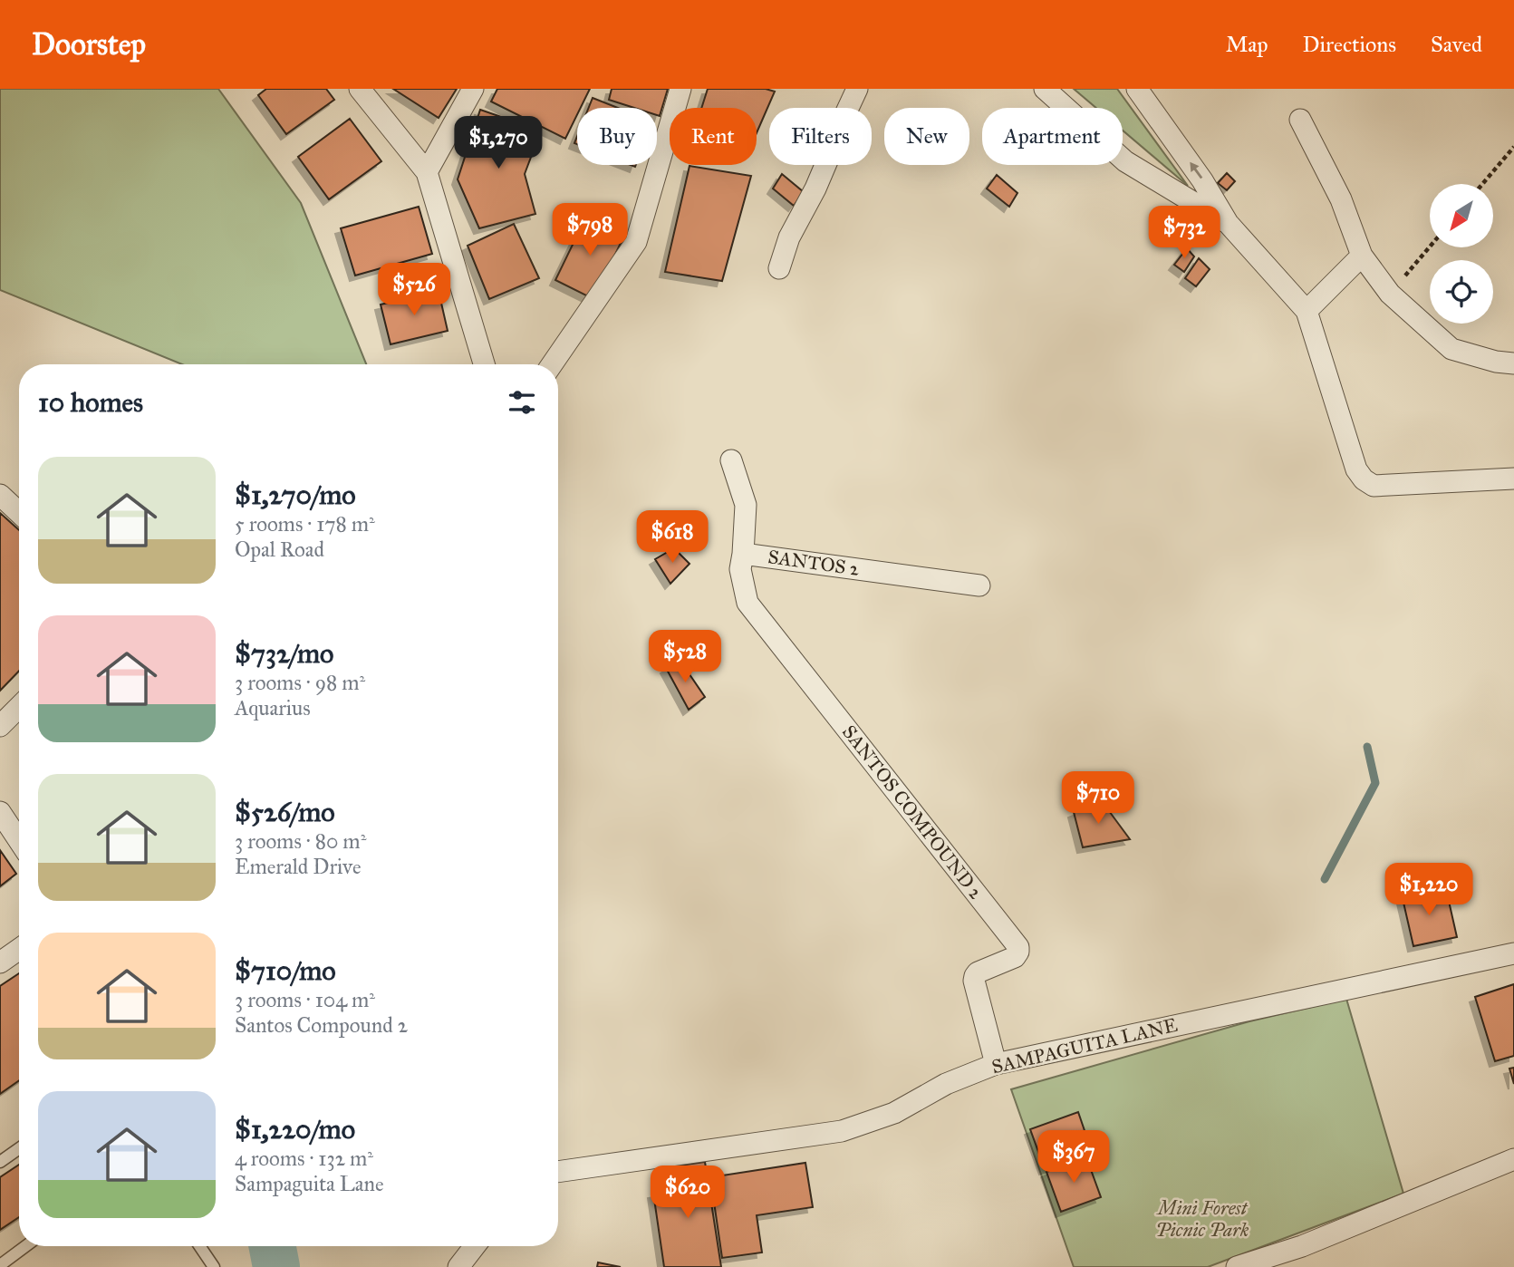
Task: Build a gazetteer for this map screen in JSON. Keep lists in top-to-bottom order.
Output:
{
  "streets": {
    "street": ["SANTOS 2", "SANTOS COMPOUND 2", "SAMPAGUITA LANE"]
  },
  "crossings": [
    ["SANTOS 2", "SANTOS COMPOUND 2"],
    ["SANTOS COMPOUND 2", "SAMPAGUITA LANE"]
  ],
  "parks": ["Mini Forest Picnic Park"],
  "north": "bottom left",
  "page": {
    "header": "Doorstep",
    "nav": ["Map", "Directions", "Saved"],
    "chip": [
      "Buy",
      "Rent",
      "Filters",
      "New",
      "Apartment"
    ],
    "price": [
      "$1,270",
      "$798",
      "$732",
      "$526",
      "$618",
      "$528",
      "$710",
      "$1,220",
      "$367",
      "$620"
    ],
    "heading": "10 homes",
    "list": [
      {
        "name": "$1,270/mo",
        "note": "5 rooms · 178 m² · Opal Road"
      },
      {
        "name": "$732/mo",
        "note": "3 rooms · 98 m² · Aquarius"
      },
      {
        "name": "$526/mo",
        "note": "3 rooms · 80 m² · Emerald Drive"
      },
      {
        "name": "$710/mo",
        "note": "3 rooms · 104 m² · Santos Compound 2"
      },
      {
        "name": "$1,220/mo",
        "note": "4 rooms · 132 m² · Sampaguita Lane"
      }
    ]
  }
}
